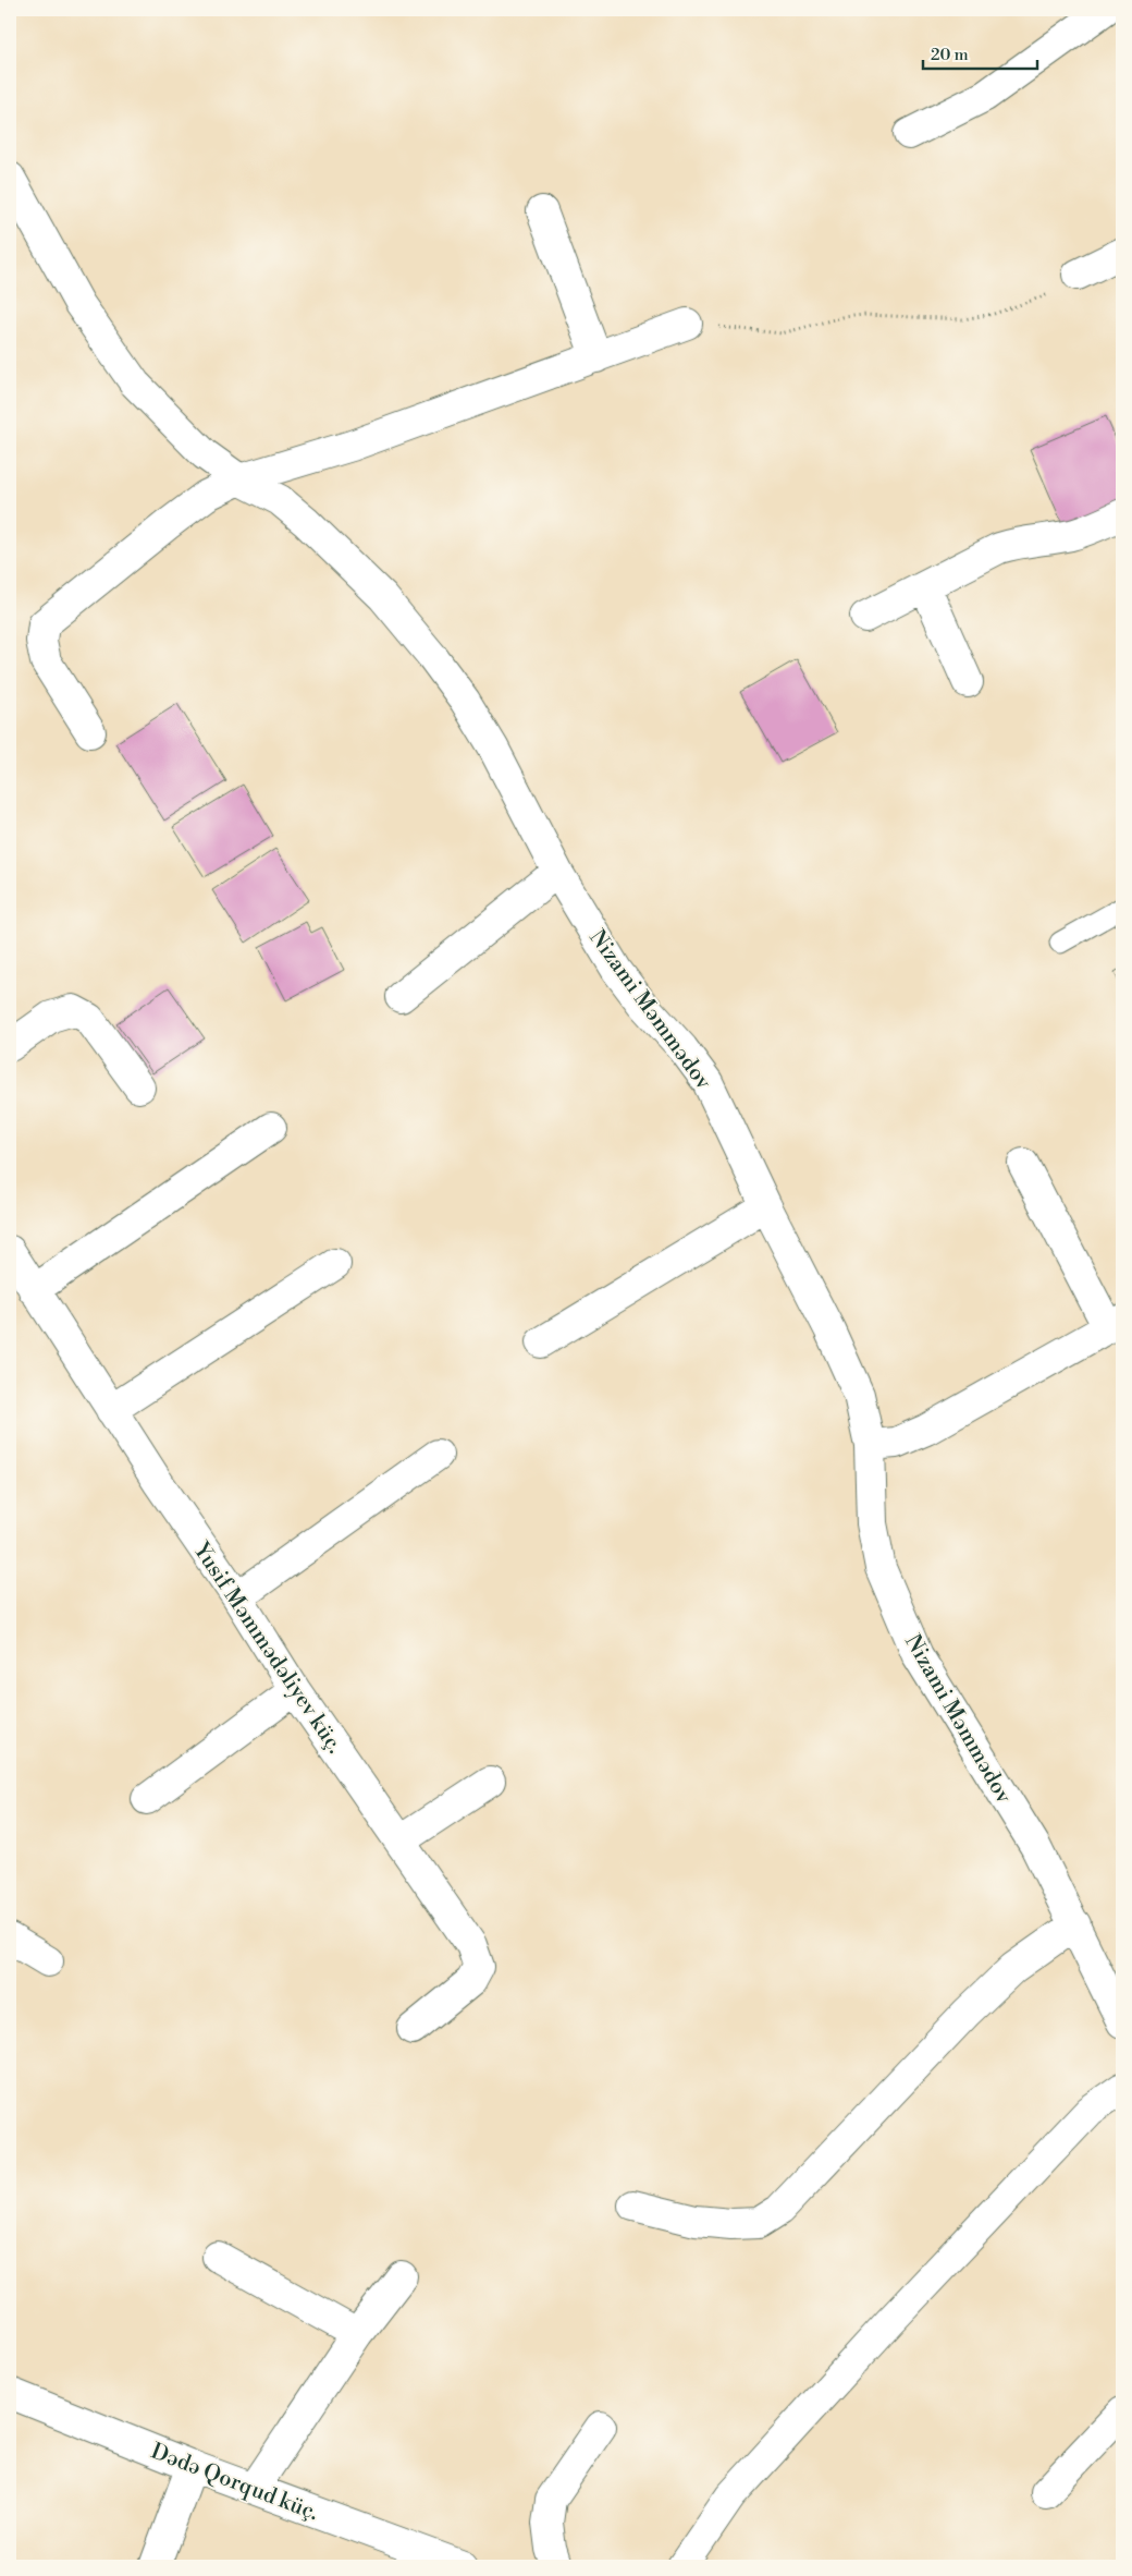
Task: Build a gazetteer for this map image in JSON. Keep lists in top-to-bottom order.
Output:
{
  "streets": {
    "street": ["Nizami Məmmədov", "Yusif Məmmədəliyev küç.", "Dədə Qorqud küç."]
  },
  "scale_bar": "20 m"
}
